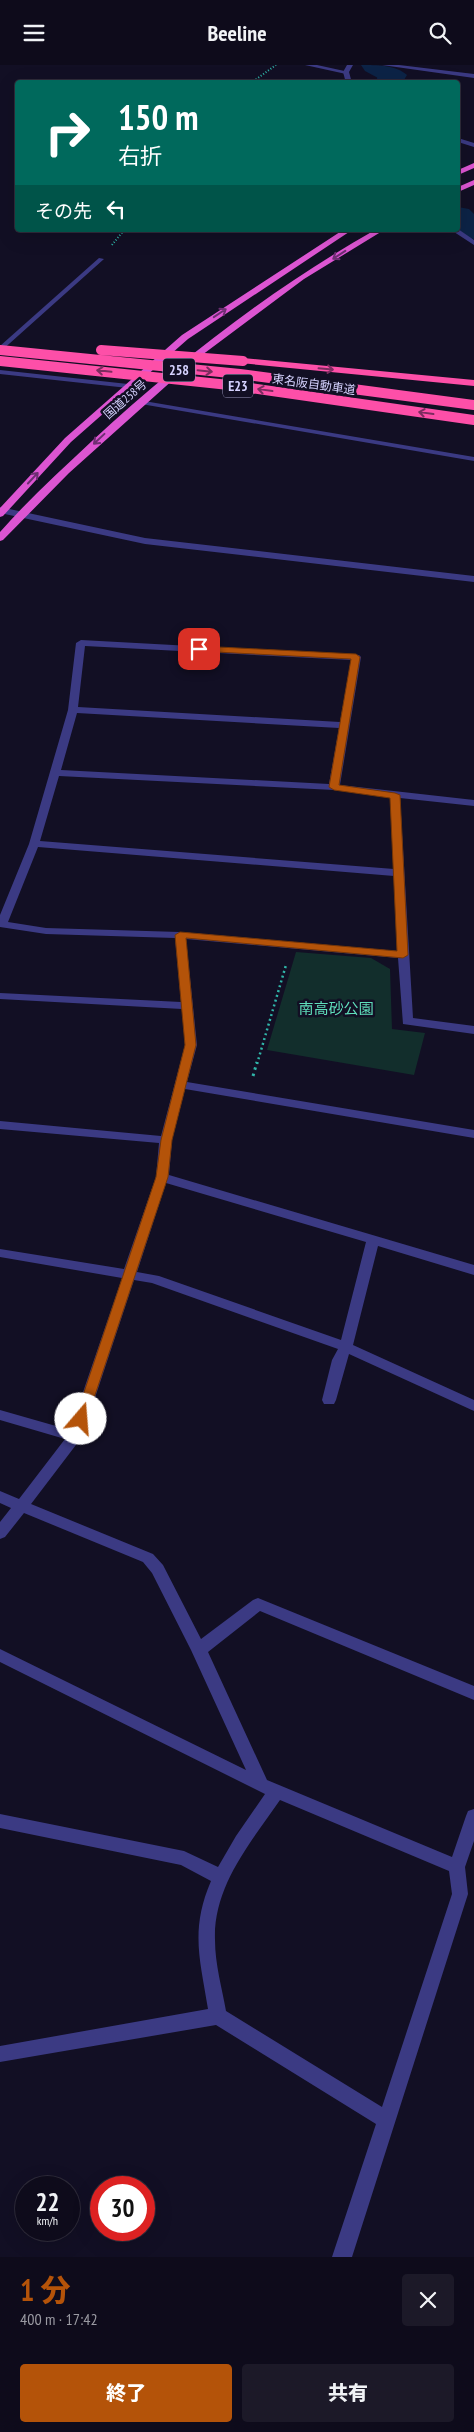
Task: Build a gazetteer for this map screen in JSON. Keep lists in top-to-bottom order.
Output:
{
  "streets": {
    "highway": [
      "258",
      "東名阪自動車道",
      "E23",
      "国道258号"
    ]
  },
  "parks": ["南高砂公園"],
  "page": {
    "header": "Beeline",
    "turn": ["150 m", "右折"],
    "then": "その先",
    "speed": "22 km/h",
    "limit": "30",
    "heading": ["1 分", "400 m · 17:42"],
    "buttons": ["終了", "共有"]
  }
}
